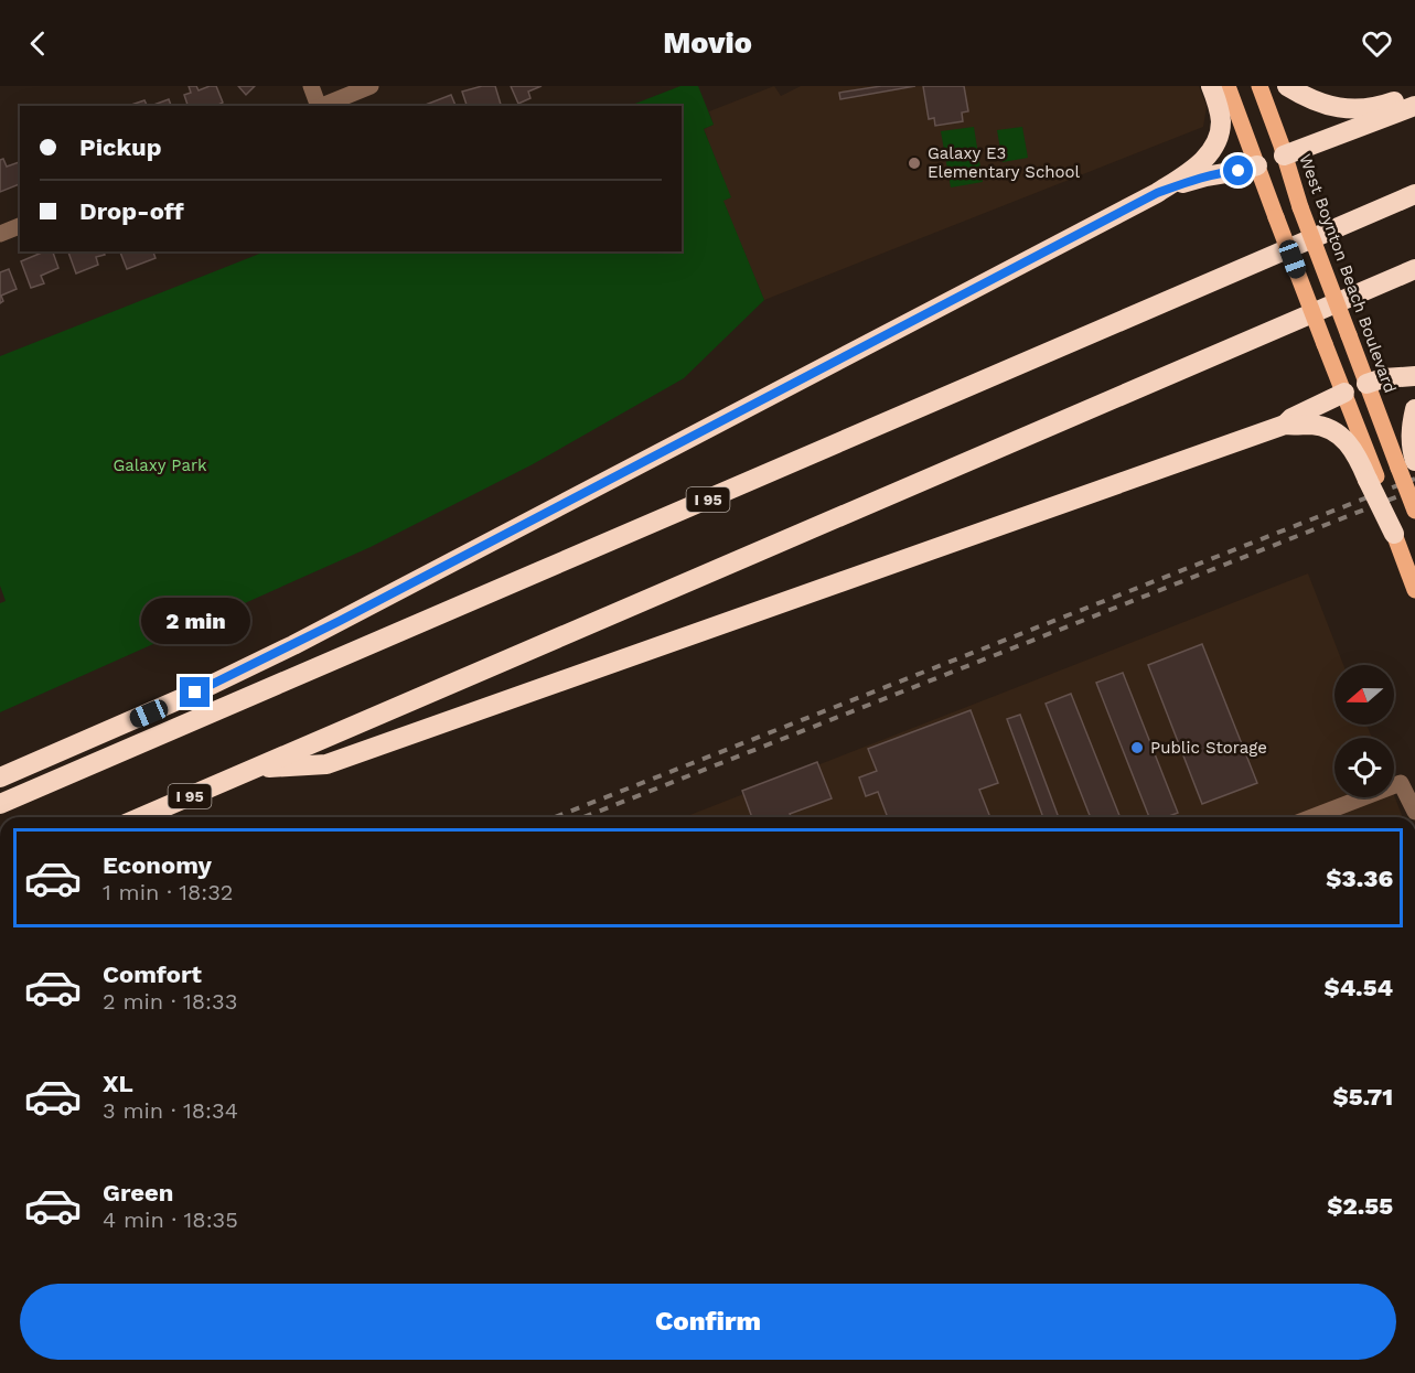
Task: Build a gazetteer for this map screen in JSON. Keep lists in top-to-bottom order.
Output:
{
  "streets": {
    "highway": ["I 95"],
    "main road": ["West Boynton Beach Boulevard"]
  },
  "parks": ["Galaxy Park"],
  "places": ["Galaxy E3 Elementary School", "Public Storage"],
  "north": "left",
  "page": {
    "header": "Movio",
    "banner": ["Pickup", "Drop-off"],
    "bubble": "2 min",
    "list": [
      {
        "name": "Economy",
        "note": "1 min · 18:32",
        "value": "$3.36"
      },
      {
        "name": "Comfort",
        "note": "2 min · 18:33",
        "value": "$4.54"
      },
      {
        "name": "XL",
        "note": "3 min · 18:34",
        "value": "$5.71"
      },
      {
        "name": "Green",
        "note": "4 min · 18:35",
        "value": "$2.55"
      }
    ],
    "buttons": "Confirm"
  }
}
